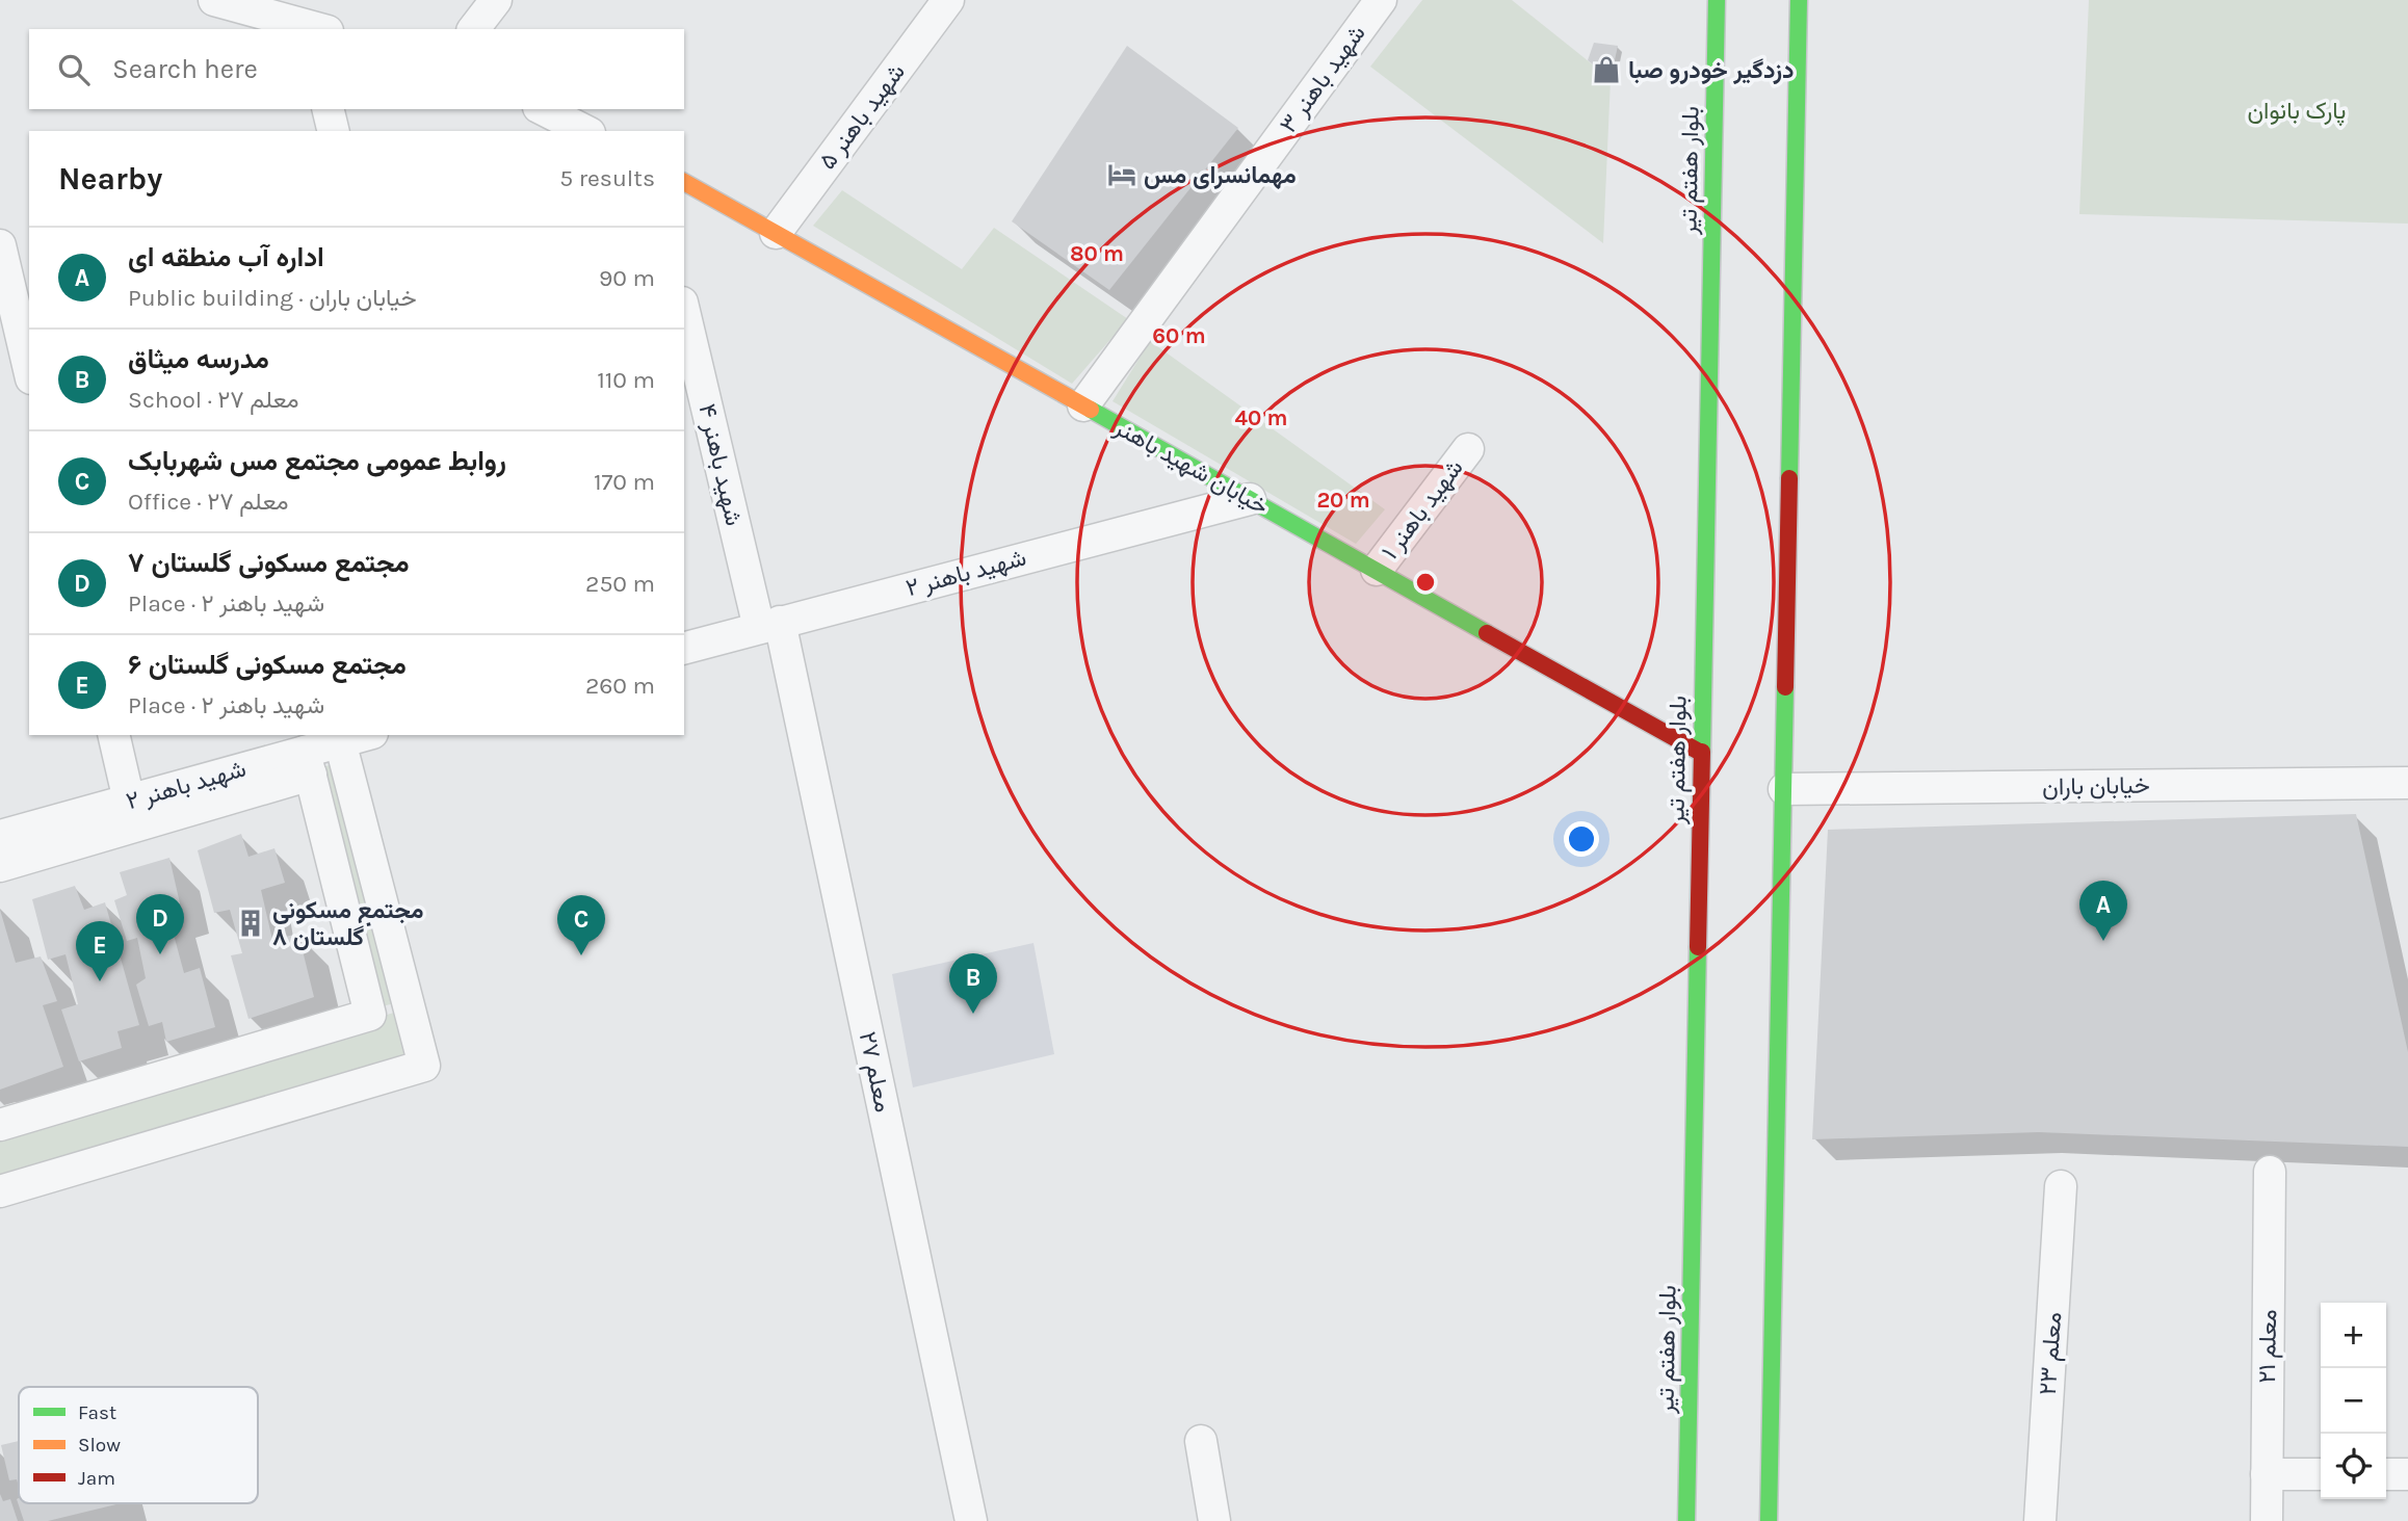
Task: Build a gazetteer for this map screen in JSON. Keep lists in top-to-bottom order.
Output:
{
  "streets": {
    "main road": ["بلوار هفتم تیر", "خیابان شهید باهنر"],
    "street": [
      "شهید باهنر ۳",
      "شهید باهنر ۵",
      "شهید باهنر ۴",
      "شهید باهنر ۱",
      "شهید باهنر ۲",
      "خیابان باران",
      "معلم ۲۷",
      "معلم ۲۱",
      "معلم ۲۳"
    ]
  },
  "crossings": [
    ["شهید باهنر ۳", "خیابان شهید باهنر"],
    ["شهید باهنر ۵", "خیابان شهید باهنر"],
    ["بلوار هفتم تیر", "خیابان شهید باهنر"],
    ["شهید باهنر ۴", "شهید باهنر ۲"],
    ["شهید باهنر ۴", "معلم ۲۷"],
    ["خیابان شهید باهنر", "شهید باهنر ۱"],
    ["خیابان شهید باهنر", "شهید باهنر ۲"],
    ["شهید باهنر ۲", "معلم ۲۷"]
  ],
  "parks": ["پارک بانوان"],
  "places": {
    "shop": ["دزدگیر خودرو صبا"],
    "hotel": ["مهمانسرای مس"],
    "building": ["مجتمع مسکونی گلستان ۸"]
  },
  "legend": ["Fast", "Slow", "Jam"],
  "page": {
    "search": "Search here",
    "heading": ["Nearby", "5 results"],
    "list": [
      {
        "mark": "A",
        "name": "اداره آب منطقه ای",
        "note": "Public building · خیابان باران",
        "value": "90 m"
      },
      {
        "mark": "B",
        "name": "مدرسه میثاق",
        "note": "School · معلم ۲۷",
        "value": "110 m"
      },
      {
        "mark": "C",
        "name": "روابط عمومی مجتمع مس شهربابک",
        "note": "Office · معلم ۲۷",
        "value": "170 m"
      },
      {
        "mark": "D",
        "name": "مجتمع مسکونی گلستان ۷",
        "note": "Place · شهید باهنر ۲",
        "value": "250 m"
      },
      {
        "mark": "E",
        "name": "مجتمع مسکونی گلستان ۶",
        "note": "Place · شهید باهنر ۲",
        "value": "260 m"
      }
    ],
    "pins": [
      "A",
      "D",
      "C",
      "E",
      "B"
    ],
    "map_buttons": ["+", "−"]
  },
  "rings": [
    "80 m",
    "60 m",
    "40 m",
    "20 m"
  ]
}
